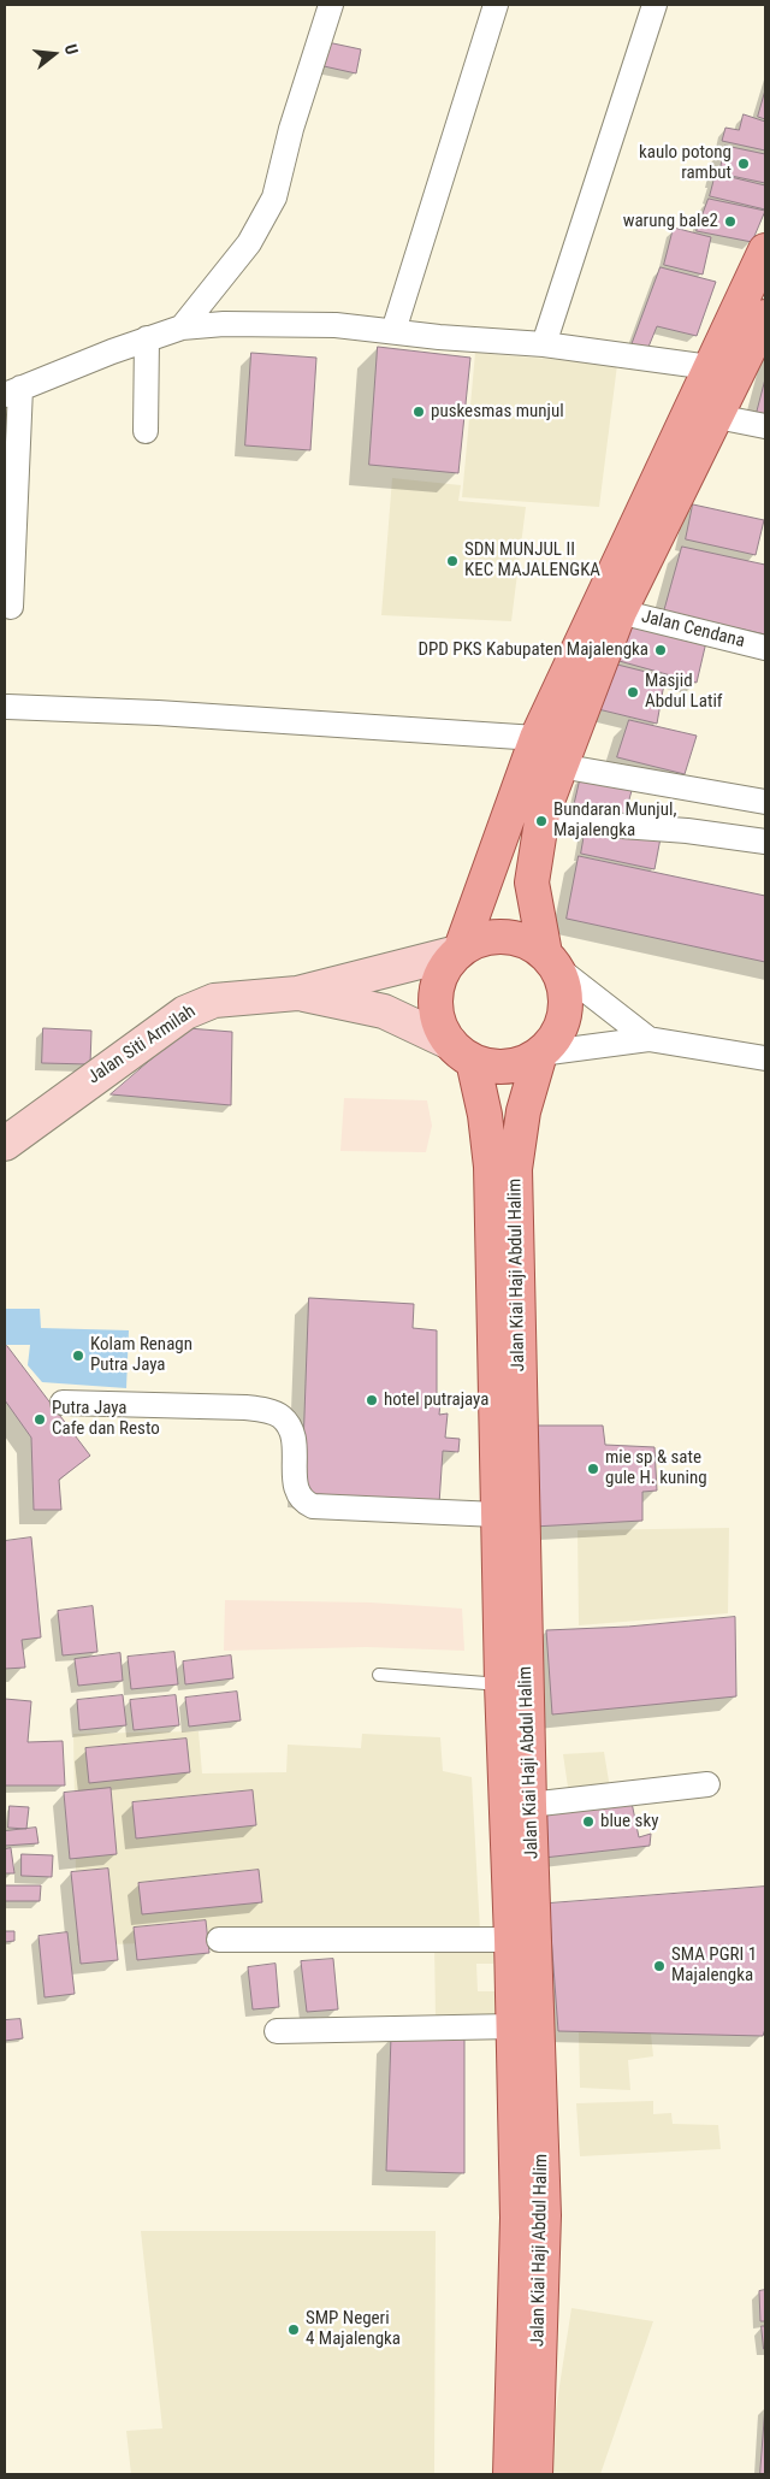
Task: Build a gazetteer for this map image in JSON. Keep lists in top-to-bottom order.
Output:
{
  "streets": {
    "main road": ["Jalan Siti Armilah", "Jalan Kiai Haji Abdul Halim"],
    "street": ["Jalan Cendana"]
  },
  "places": [
    "kaulo potong rambut",
    "warung bale2",
    "puskesmas munjul",
    "SDN MUNJUL II KEC MAJALENGKA",
    "DPD PKS Kabupaten Majalengka",
    "Masjid Abdul Latif",
    "Bundaran Munjul, Majalengka",
    "Kolam Renagn Putra Jaya",
    "hotel putrajaya",
    "Putra Jaya Cafe dan Resto",
    "mie sp & sate gule H. kuning",
    "blue sky",
    "SMA PGRI 1 Majalengka",
    "SMP Negeri 4 Majalengka"
  ],
  "north": "right"
}
